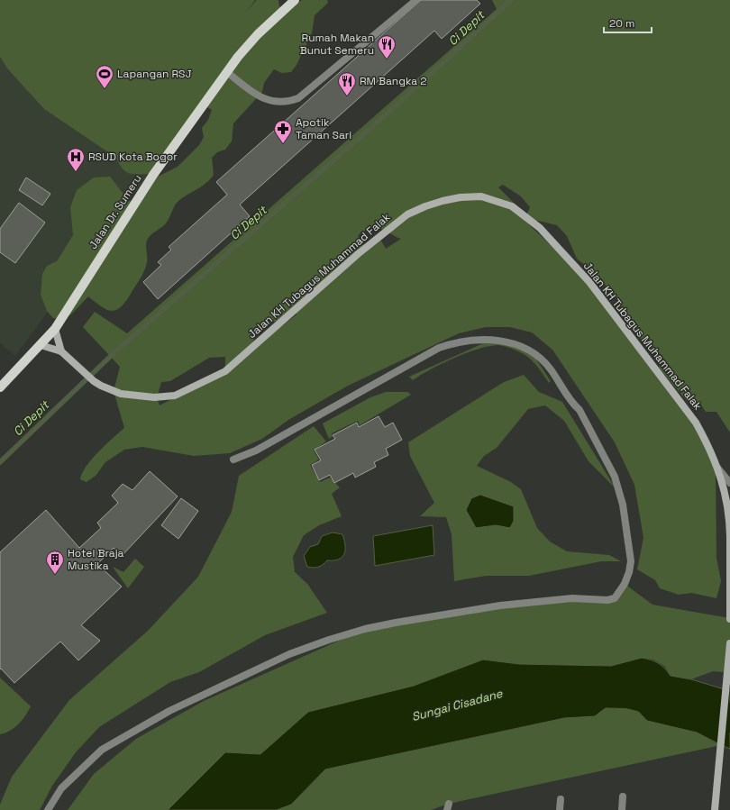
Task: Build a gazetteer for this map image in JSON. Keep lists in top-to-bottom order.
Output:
{
  "streets": {
    "main road": ["Jalan Dr. Sumeru", "Jalan KH Tubagus Muhammad Falak"]
  },
  "crossings": [
    ["Jalan Dr. Sumeru", "Jalan KH Tubagus Muhammad Falak"]
  ],
  "water": ["Ci Depit", "Sungai Cisadane"],
  "places": {
    "restaurant": ["Rumah Makan Bunut Semeru", "RM Bangka 2"],
    "sports": ["Lapangan RSJ"],
    "pharmacy": ["Apotik Taman Sari"],
    "hospital": ["RSUD Kota Bogor"],
    "building": ["Hotel Braja Mustika"]
  },
  "scale_bar": "20 m"
}
